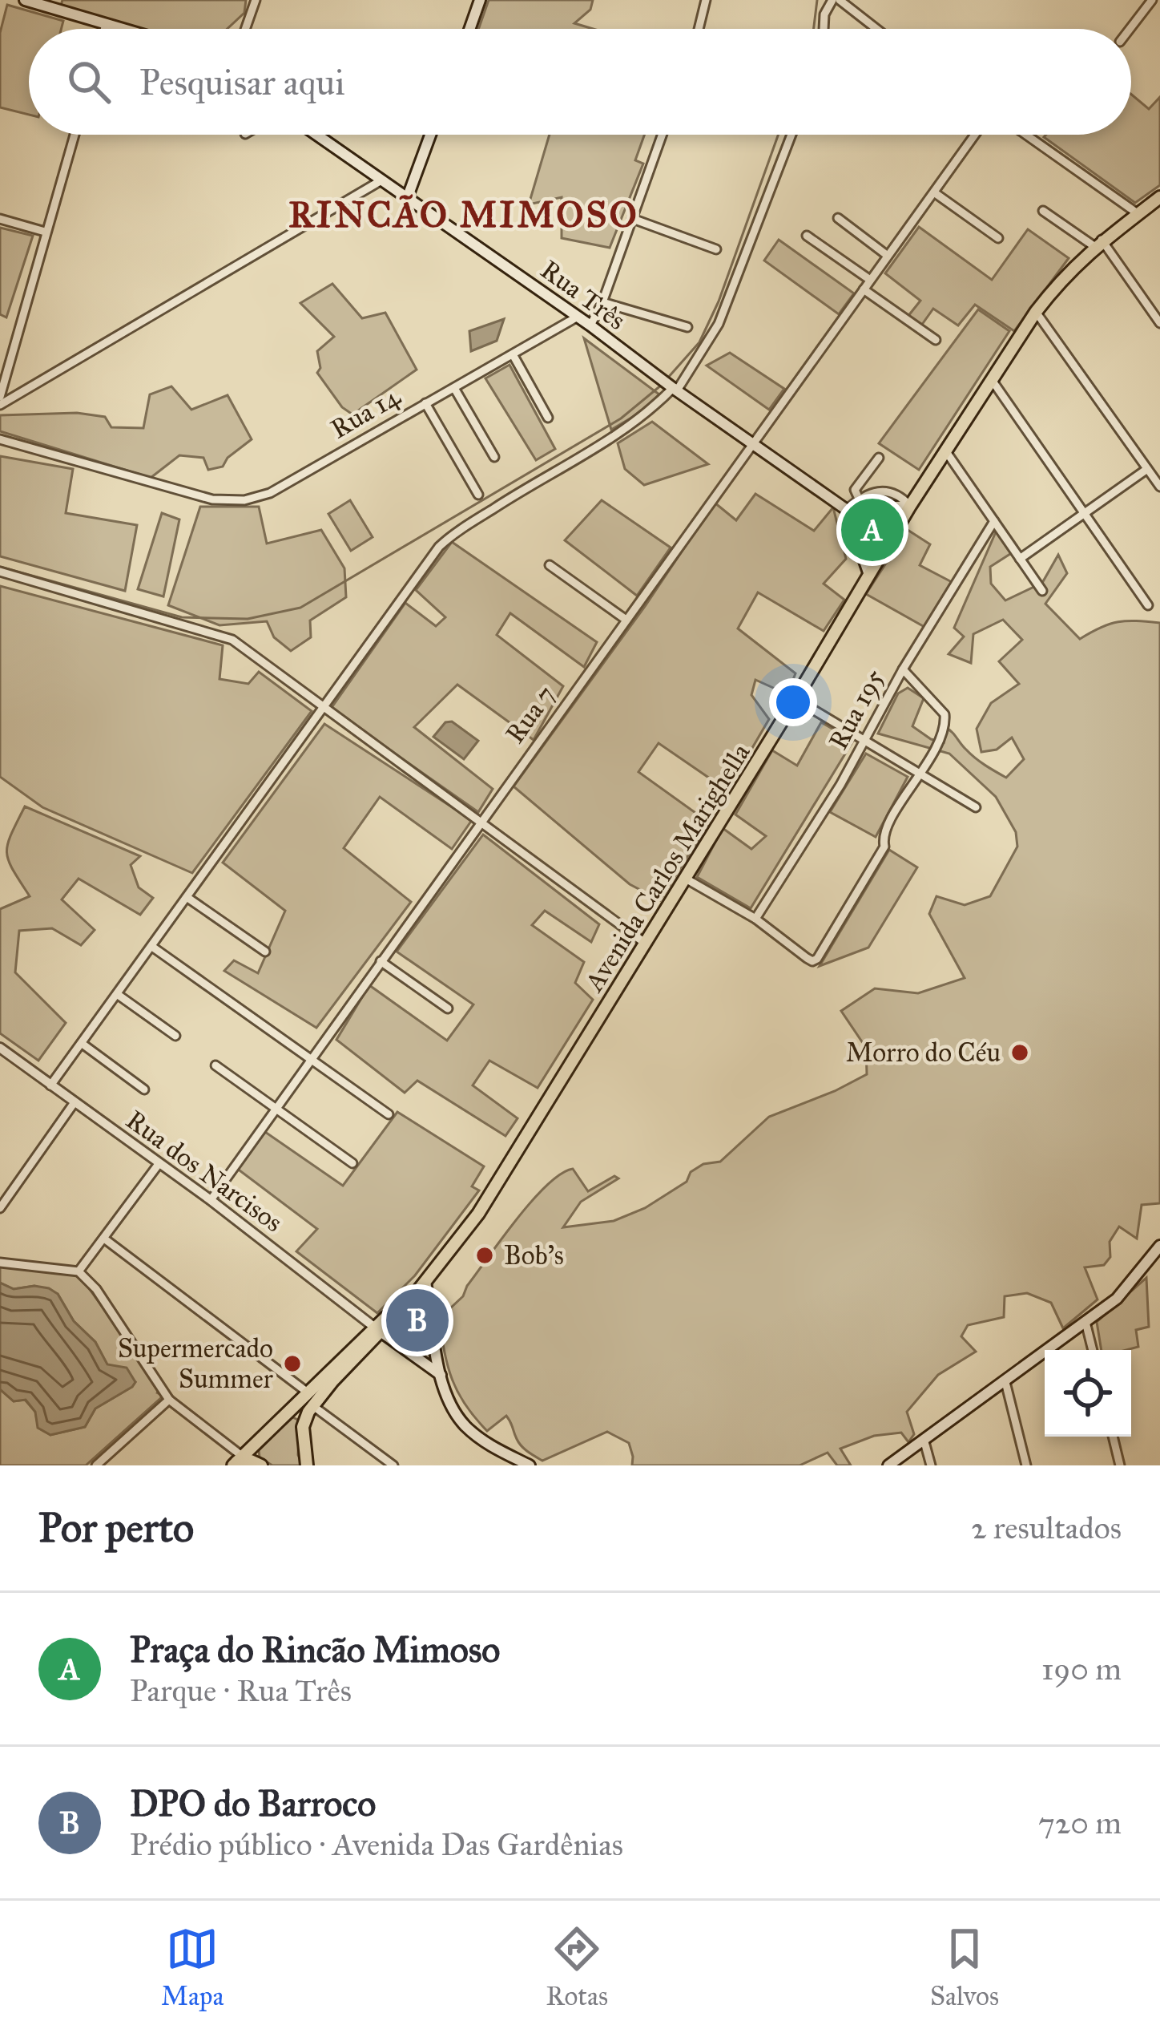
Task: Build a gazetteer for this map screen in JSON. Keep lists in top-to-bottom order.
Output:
{
  "streets": {
    "main road": ["Rua Três", "Avenida Carlos Marighella"],
    "street": [
      "Rua 14",
      "Rua 195",
      "Rua 7",
      "Rua dos Narcisos"
    ]
  },
  "crossings": [
    ["Rua Três", "Rua 14"],
    ["Rua Três", "Rua 7"],
    ["Rua 7", "Rua dos Narcisos"],
    ["Avenida Carlos Marighella", "Rua dos Narcisos"]
  ],
  "districts": ["RINCÃO MIMOSO"],
  "places": ["Morro do Céu", "Bob's", "Supermercado Summer"],
  "page": {
    "search": "Pesquisar aqui",
    "pins": ["A", "B"],
    "heading": ["Por perto", "2 resultados"],
    "list": [
      {
        "mark": "A",
        "name": "Praça do Rincão Mimoso",
        "note": "Parque · Rua Três",
        "value": "190 m"
      },
      {
        "mark": "B",
        "name": "DPO do Barroco",
        "note": "Prédio público · Avenida Das Gardênias",
        "value": "720 m"
      }
    ],
    "nav": ["Mapa", "Rotas", "Salvos"]
  }
}
